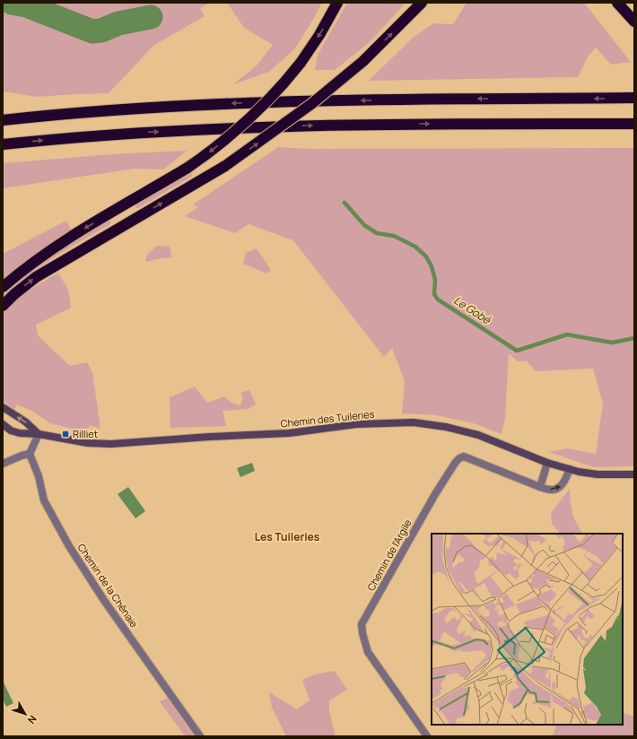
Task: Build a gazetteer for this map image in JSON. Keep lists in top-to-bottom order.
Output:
{
  "streets": {
    "street": ["Chemin des Tuileries", "Chemin de l'Argile", "Chemin de la Chênaie"]
  },
  "crossings": [
    ["Chemin des Tuileries", "Chemin de l'Argile"]
  ],
  "districts": ["Les Tuileries"],
  "water": ["Le Gobé"],
  "places": {
    "transit": ["Rilliet"]
  },
  "north": "bottom right"
}
